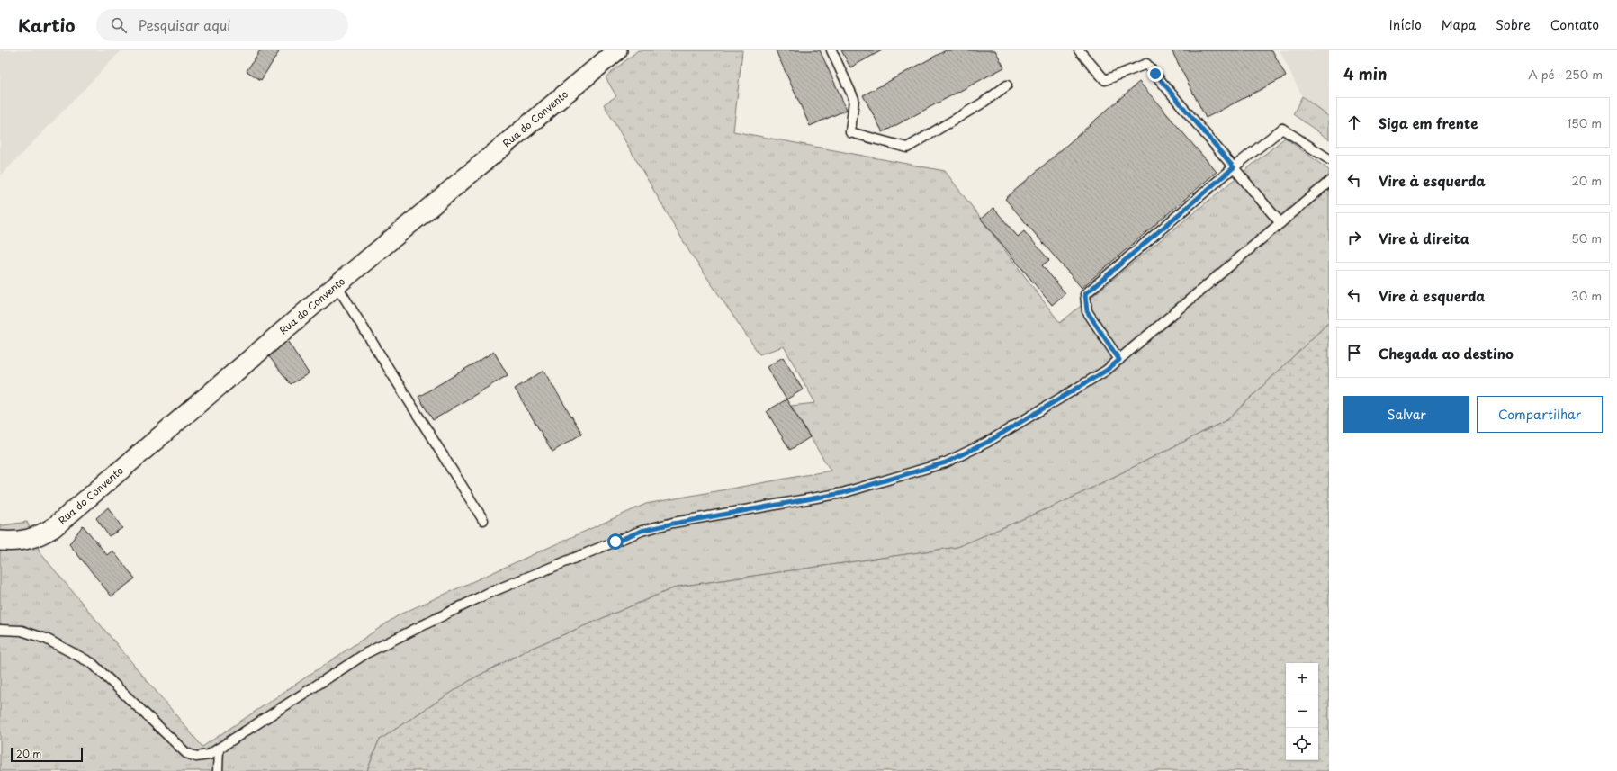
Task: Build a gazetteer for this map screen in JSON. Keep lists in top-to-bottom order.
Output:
{
  "streets": {
    "street": ["Rua do Convento"]
  },
  "scale_bar": "20 m",
  "page": {
    "header": "Kartio",
    "search": "Pesquisar aqui",
    "nav": [
      "Início",
      "Mapa",
      "Sobre",
      "Contato"
    ],
    "heading": ["4 min", "A pé · 250 m"],
    "list": [
      ["Siga em frente", "150 m"],
      ["Vire à esquerda", "20 m"],
      ["Vire à direita", "50 m"],
      ["Vire à esquerda", "30 m"],
      "Chegada ao destino"
    ],
    "buttons": ["Salvar", "Compartilhar"],
    "map_buttons": ["+", "−"],
    "scale": "20 m"
  }
}
